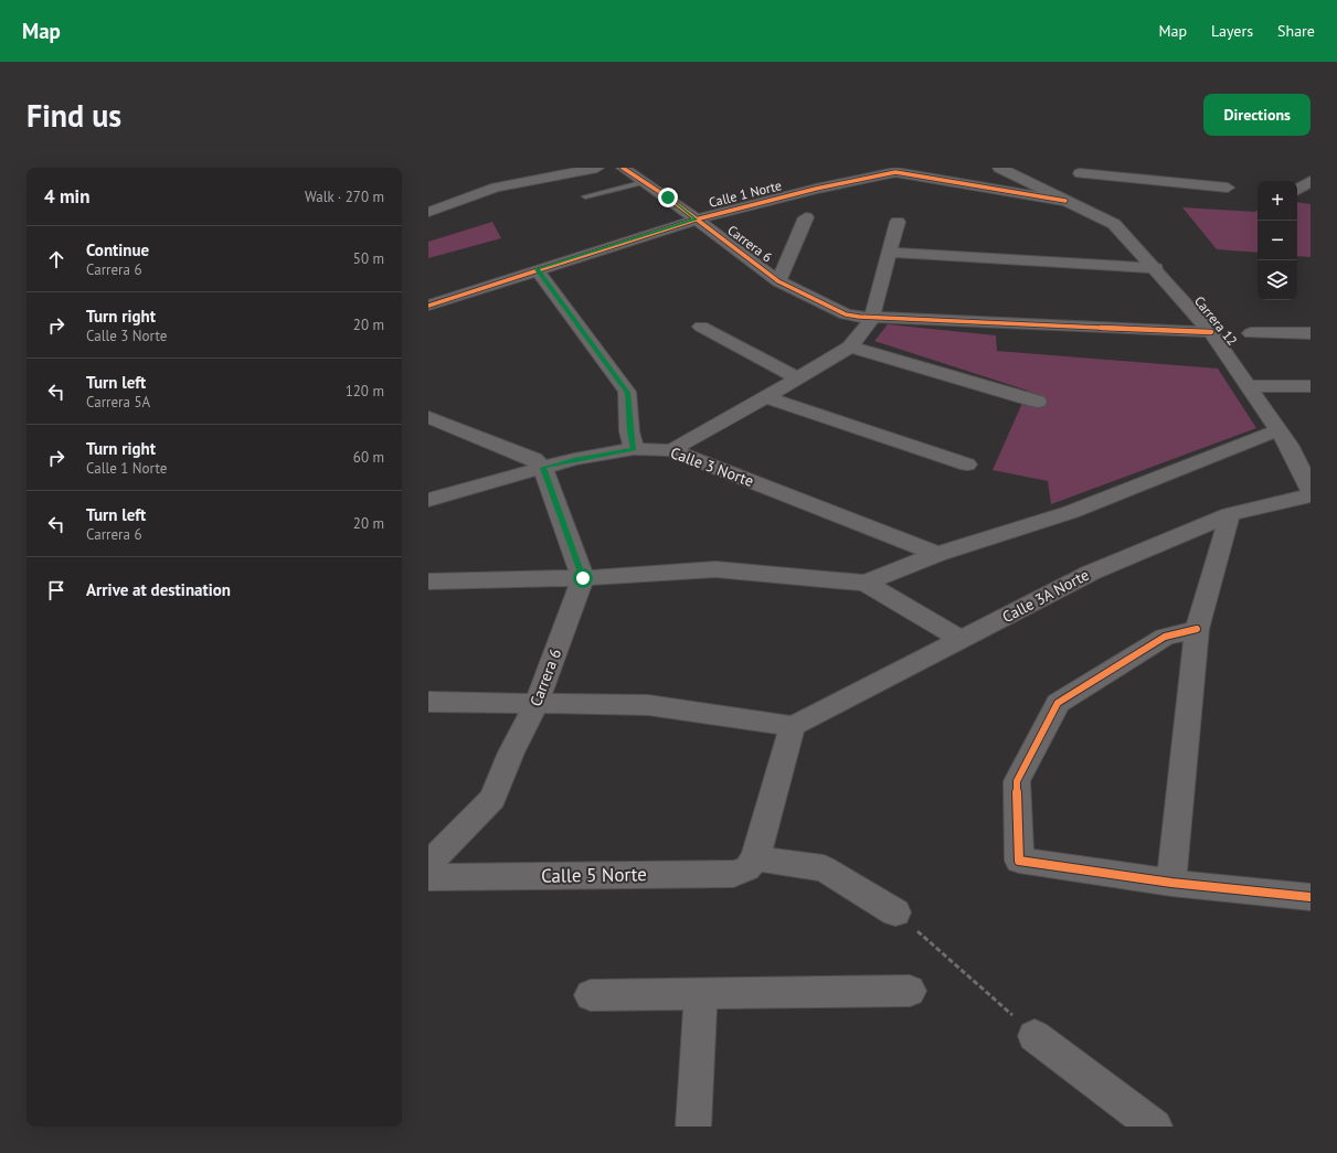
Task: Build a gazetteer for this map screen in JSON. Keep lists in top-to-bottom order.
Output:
{
  "streets": {
    "street": [
      "Calle 1 Norte",
      "Carrera 6",
      "Carrera 12",
      "Calle 3 Norte",
      "Calle 3A Norte",
      "Calle 5 Norte"
    ]
  },
  "crossings": [
    ["Calle 1 Norte", "Carrera 6"],
    ["Carrera 6", "Carrera 12"]
  ],
  "page": {
    "header": "Map",
    "nav": ["Map", "Layers", "Share"],
    "buttons": "Directions",
    "title": "Find us",
    "heading": ["4 min", "Walk · 270 m"],
    "map_buttons": ["+", "−"],
    "list": [
      ["Continue", "Carrera 6", "50 m"],
      ["Turn right", "Calle 3 Norte", "20 m"],
      ["Turn left", "Carrera 5A", "120 m"],
      ["Turn right", "Calle 1 Norte", "60 m"],
      ["Turn left", "Carrera 6", "20 m"],
      "Arrive at destination"
    ]
  }
}
